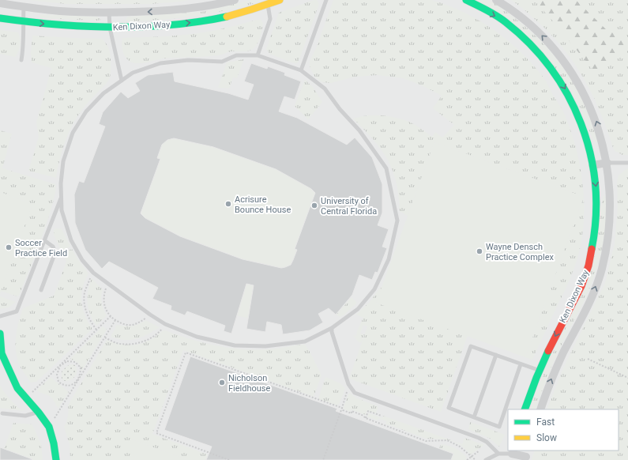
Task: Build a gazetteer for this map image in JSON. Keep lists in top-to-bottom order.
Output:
{
  "streets": {
    "street": ["Ken Dixon Way"]
  },
  "places": [
    "Acrisure Bounce House",
    "University of Central Florida",
    "Soccer Practice Field",
    "Wayne Densch Practice Complex",
    "Nicholson Fieldhouse"
  ],
  "legend": ["Fast", "Slow"]
}
